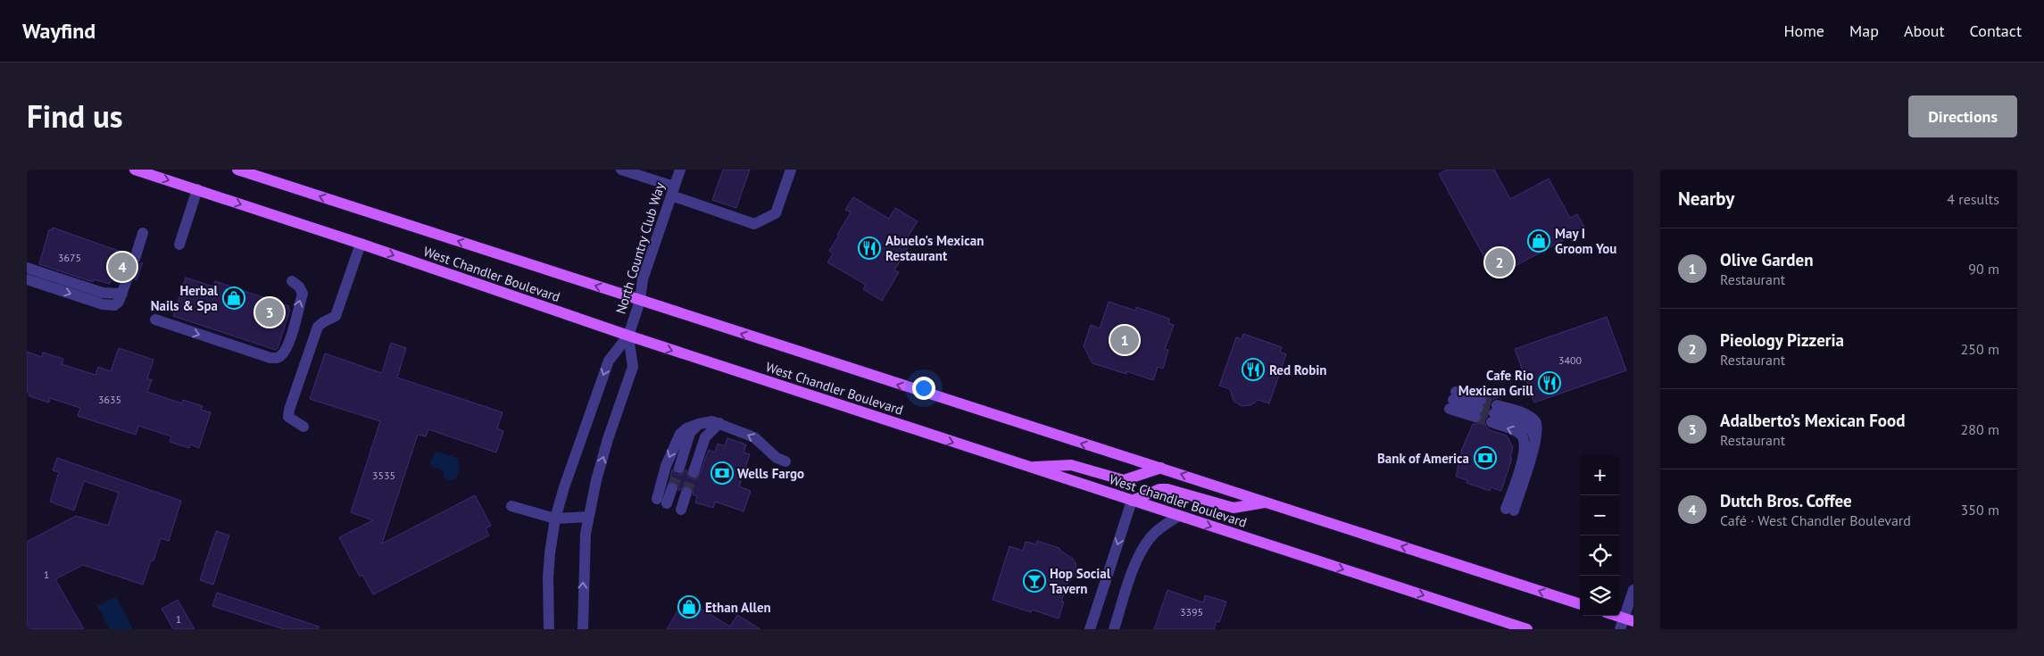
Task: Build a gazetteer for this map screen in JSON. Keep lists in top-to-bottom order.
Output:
{
  "streets": {
    "main road": ["West Chandler Boulevard"],
    "street": ["North Country Club Way"]
  },
  "crossings": [
    ["North Country Club Way", "West Chandler Boulevard"]
  ],
  "places": {
    "shop": ["May I Groom You", "Herbal Nails & Spa", "Ethan Allen"],
    "restaurant": ["Abuelo's Mexican Restaurant", "Red Robin", "Cafe Rio Mexican Grill"],
    "bank": ["Bank of America", "Wells Fargo"],
    "bar": ["Hop Social Tavern"]
  },
  "house_numbers": [
    "3675",
    "3400",
    "3635",
    "3535",
    "1",
    "3395",
    "1"
  ],
  "page": {
    "header": "Wayfind",
    "nav": [
      "Home",
      "Map",
      "About",
      "Contact"
    ],
    "title": "Find us",
    "buttons": "Directions",
    "heading": ["Nearby", "4 results"],
    "list": [
      {
        "mark": "1",
        "name": "Olive Garden",
        "note": "Restaurant",
        "value": "90 m"
      },
      {
        "mark": "2",
        "name": "Pieology Pizzeria",
        "note": "Restaurant",
        "value": "250 m"
      },
      {
        "mark": "3",
        "name": "Adalberto’s Mexican Food",
        "note": "Restaurant",
        "value": "280 m"
      },
      {
        "mark": "4",
        "name": "Dutch Bros. Coffee",
        "note": "Café · West Chandler Boulevard",
        "value": "350 m"
      }
    ],
    "pins": [
      "2",
      "4",
      "3",
      "1"
    ],
    "map_buttons": ["+", "−"]
  }
}
